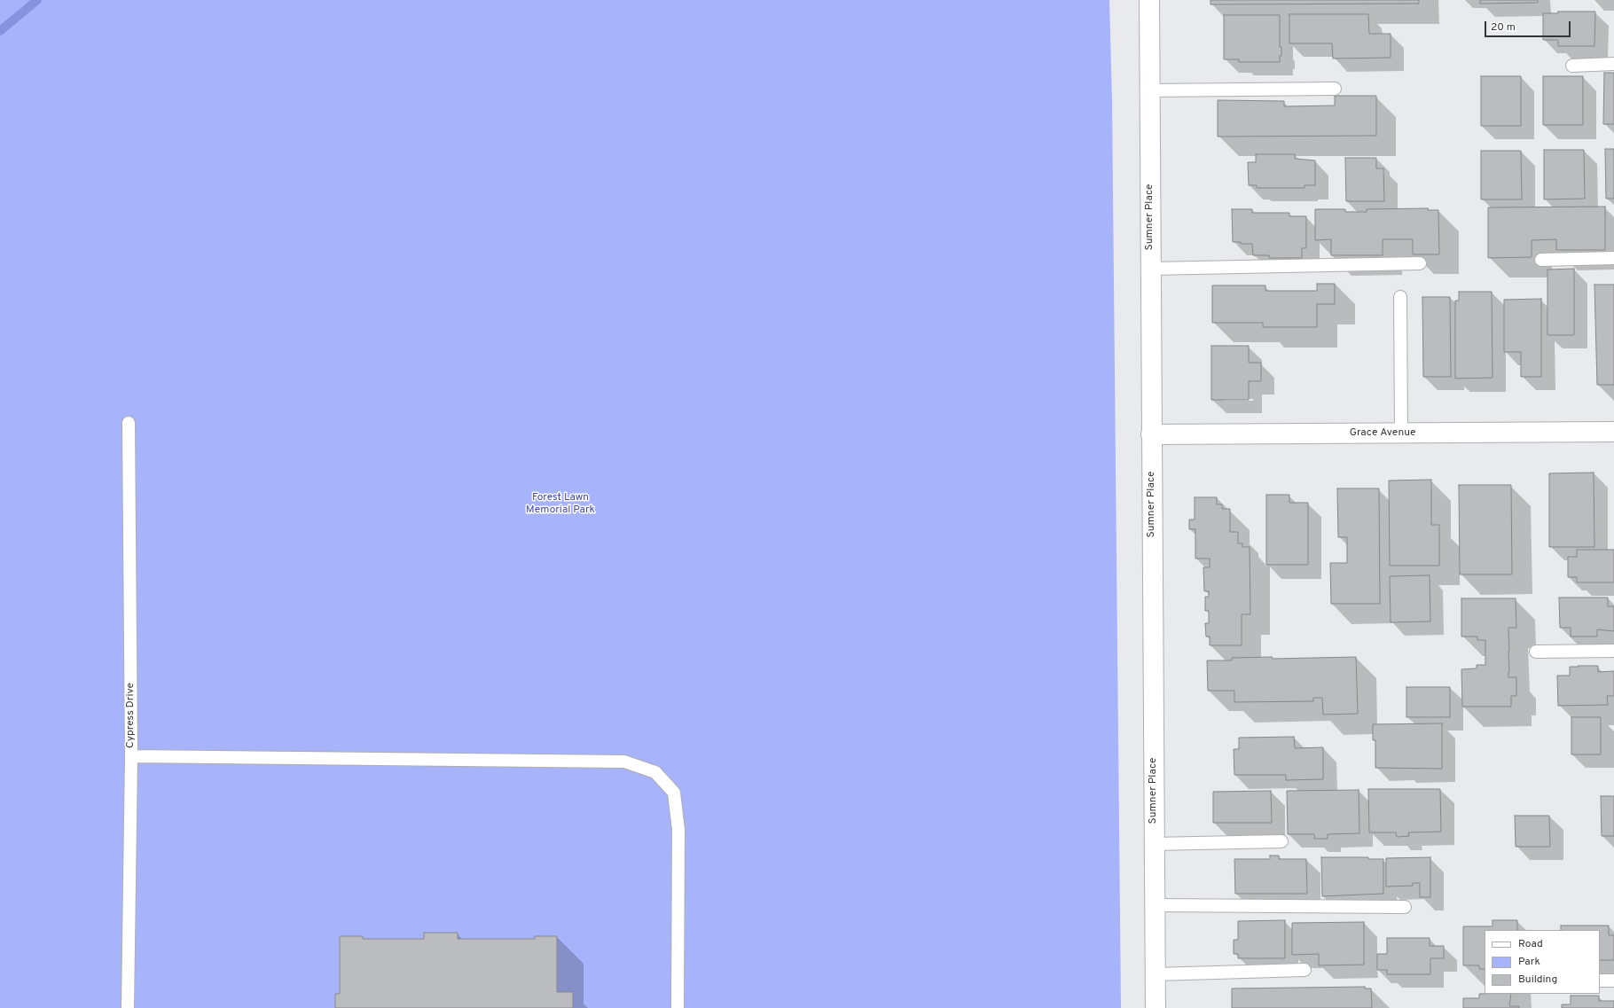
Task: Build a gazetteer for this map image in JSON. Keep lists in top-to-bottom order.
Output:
{
  "streets": {
    "street": ["Sumner Place", "Grace Avenue"],
    "lane": ["Cypress Drive"]
  },
  "crossings": [
    ["Sumner Place", "Grace Avenue"]
  ],
  "parks": ["Forest Lawn Memorial Park"],
  "legend": ["Road", "Park", "Building"],
  "scale_bar": "20 m"
}
